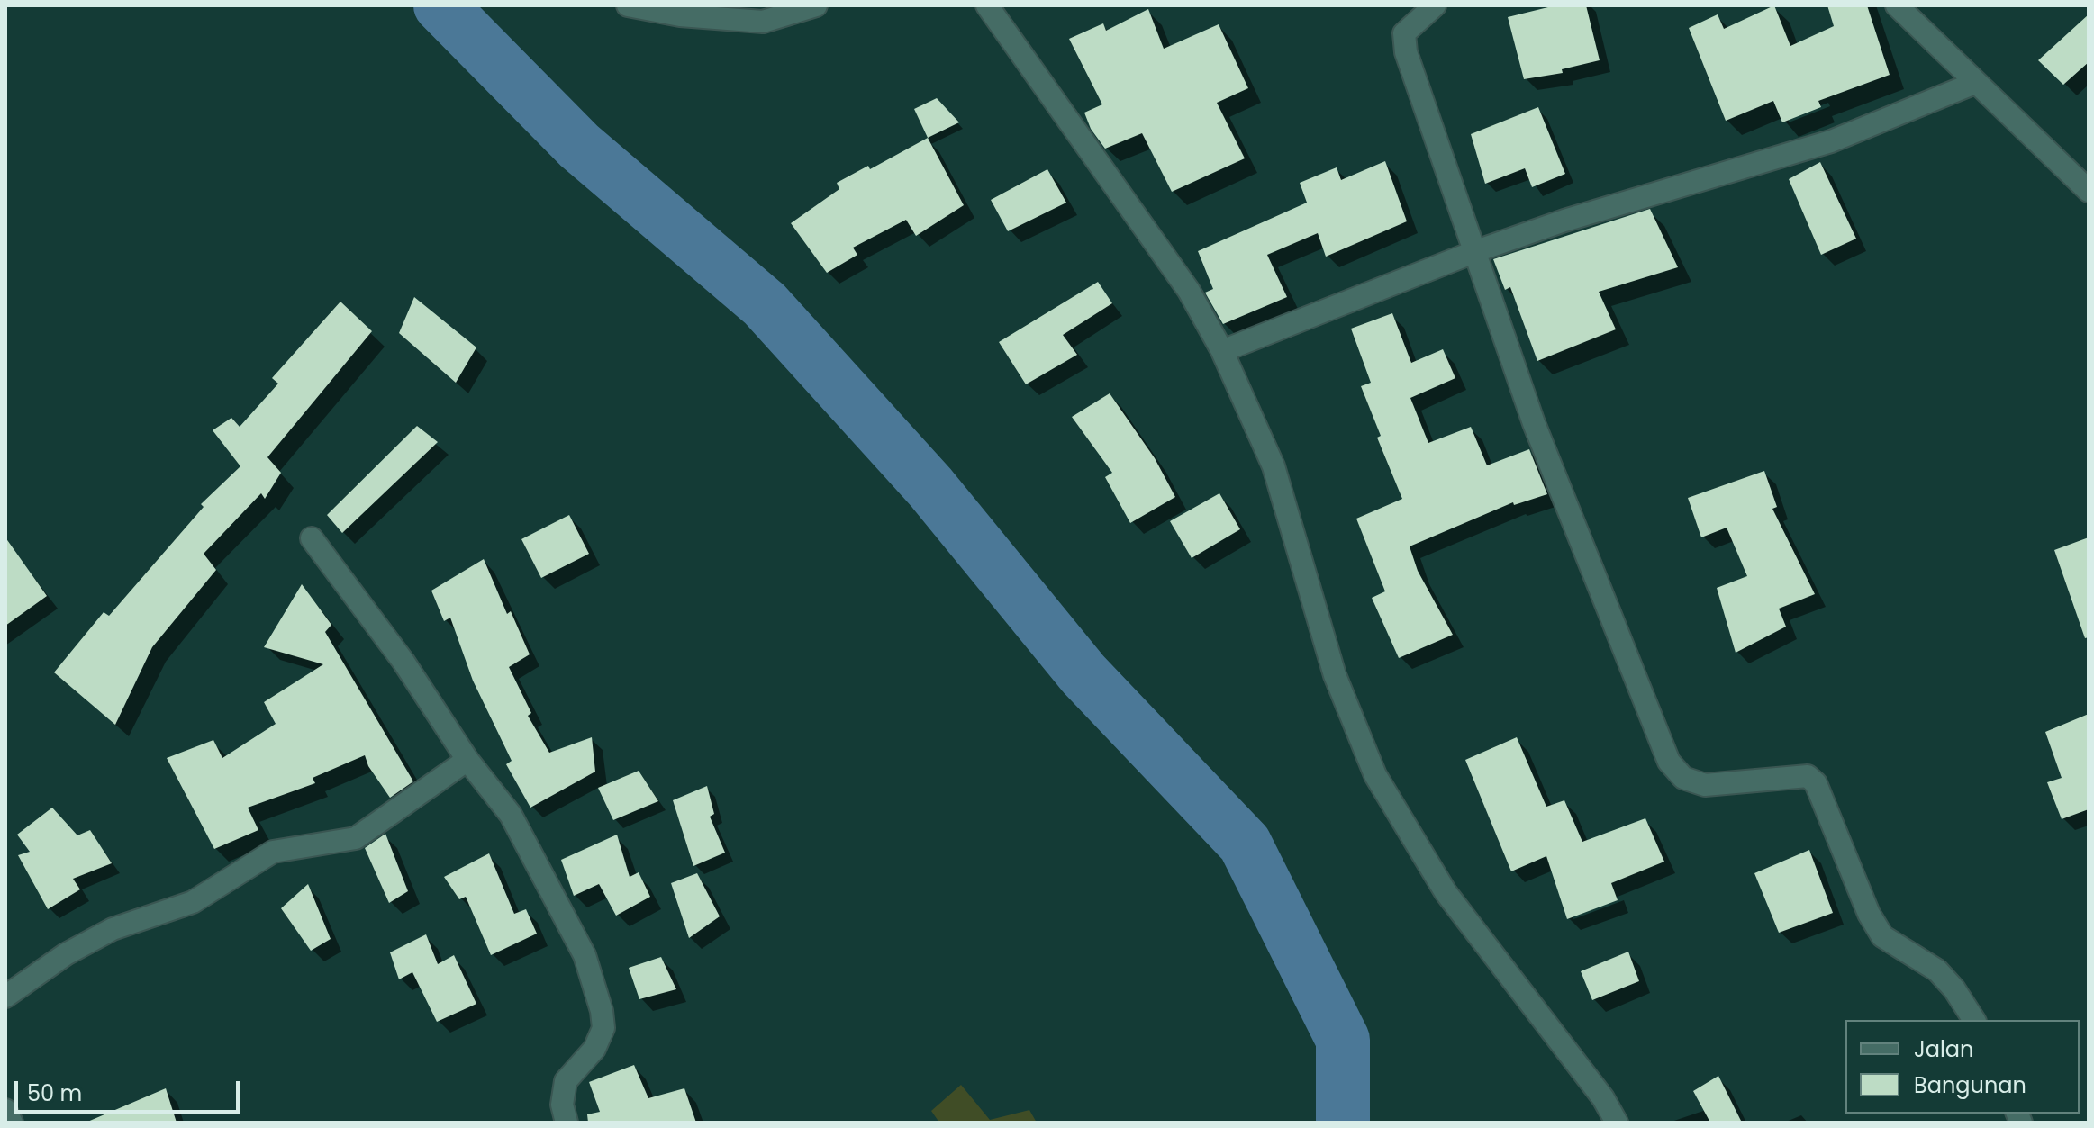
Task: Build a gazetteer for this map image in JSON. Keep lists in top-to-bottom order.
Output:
{
  "legend": ["Jalan", "Bangunan"],
  "scale_bar": "50 m"
}
